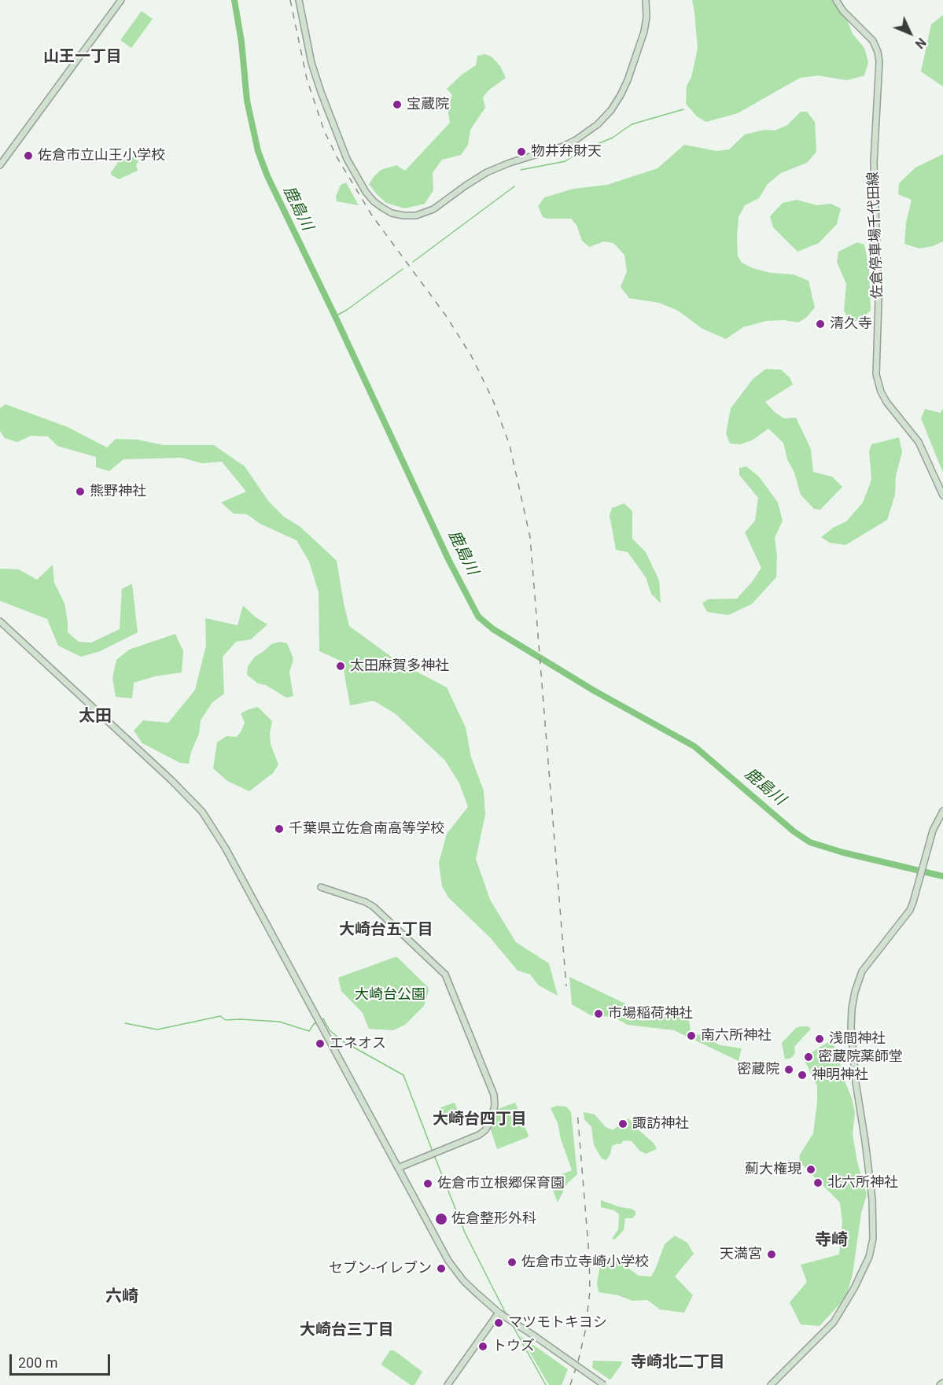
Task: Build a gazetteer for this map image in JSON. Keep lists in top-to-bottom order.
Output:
{
  "streets": {
    "street": ["佐倉停車場千代田線"]
  },
  "districts": [
    "山王一丁目",
    "太田",
    "大崎台五丁目",
    "大崎台四丁目",
    "寺崎",
    "六崎",
    "大崎台三丁目",
    "寺崎北二丁目"
  ],
  "water": ["鹿島川"],
  "parks": ["大崎台公園"],
  "places": [
    "宝蔵院",
    "物井弁財天",
    "佐倉市立山王小学校",
    "清久寺",
    "熊野神社",
    "太田麻賀多神社",
    "千葉県立佐倉南高等学校",
    "市場稲荷神社",
    "南六所神社",
    "浅間神社",
    "エネオス",
    "密蔵院薬師堂",
    "密蔵院",
    "神明神社",
    "諏訪神社",
    "薊大権現",
    "北六所神社",
    "佐倉市立根郷保育園",
    "佐倉整形外科",
    "天満宮",
    "佐倉市立寺崎小学校",
    "セブン-イレブン",
    "マツモトキヨシ",
    "トウズ"
  ],
  "scale_bar": "200 m",
  "north": "bottom right"
}
